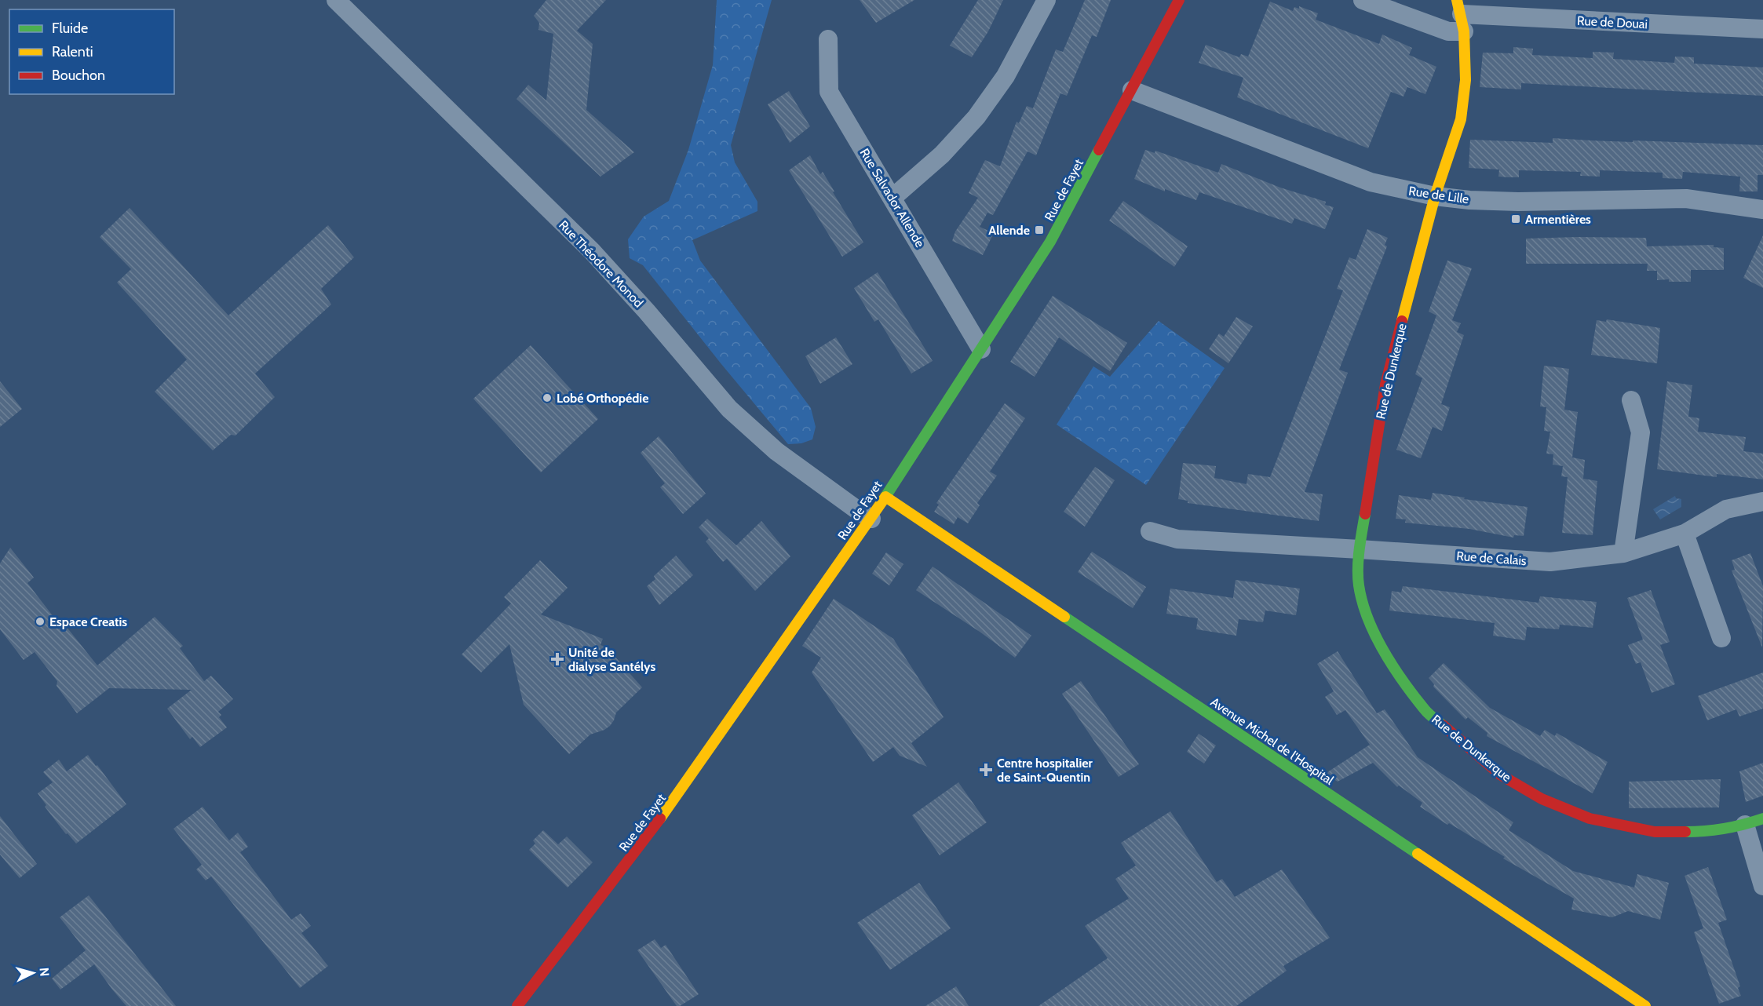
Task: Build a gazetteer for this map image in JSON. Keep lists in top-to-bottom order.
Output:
{
  "streets": {
    "street": [
      "Rue de Douai",
      "Rue de Fayet",
      "Rue de Lille",
      "Rue Salvador Allende",
      "Rue Théodore Monod",
      "Rue de Dunkerque",
      "Rue de Calais",
      "Avenue Michel de l'Hospital"
    ]
  },
  "crossings": [
    ["Rue de Douai", "Rue de Dunkerque"],
    ["Rue de Fayet", "Rue de Lille"],
    ["Rue de Fayet", "Rue Salvador Allende"],
    ["Rue de Fayet", "Rue Théodore Monod"],
    ["Rue de Fayet", "Avenue Michel de l'Hospital"],
    ["Rue de Lille", "Rue de Dunkerque"],
    ["Rue de Dunkerque", "Rue de Calais"]
  ],
  "places": {
    "transit": ["Armentières", "Allende"],
    "other": ["Lobé Orthopédie", "Espace Creatis"],
    "health": ["Unité de dialyse Santélys", "Centre hospitalier de Saint-Quentin"]
  },
  "legend": ["Fluide", "Ralenti", "Bouchon"],
  "north": "right"
}
